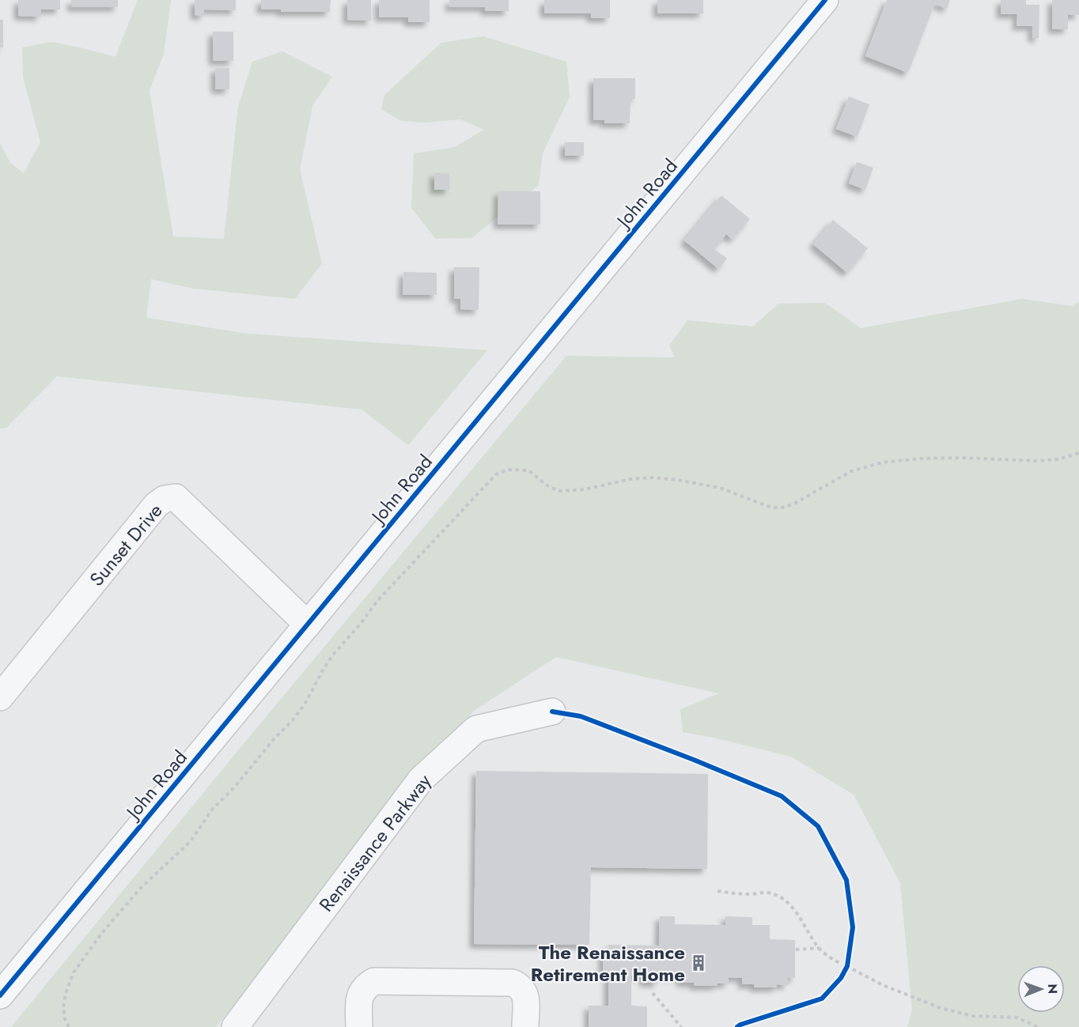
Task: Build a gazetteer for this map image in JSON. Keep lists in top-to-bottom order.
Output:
{
  "streets": {
    "street": ["John Road", "Sunset Drive", "Renaissance Parkway"]
  },
  "crossings": [
    ["John Road", "Sunset Drive"]
  ],
  "places": {
    "building": ["The Renaissance Retirement Home"]
  },
  "north": "right"
}
